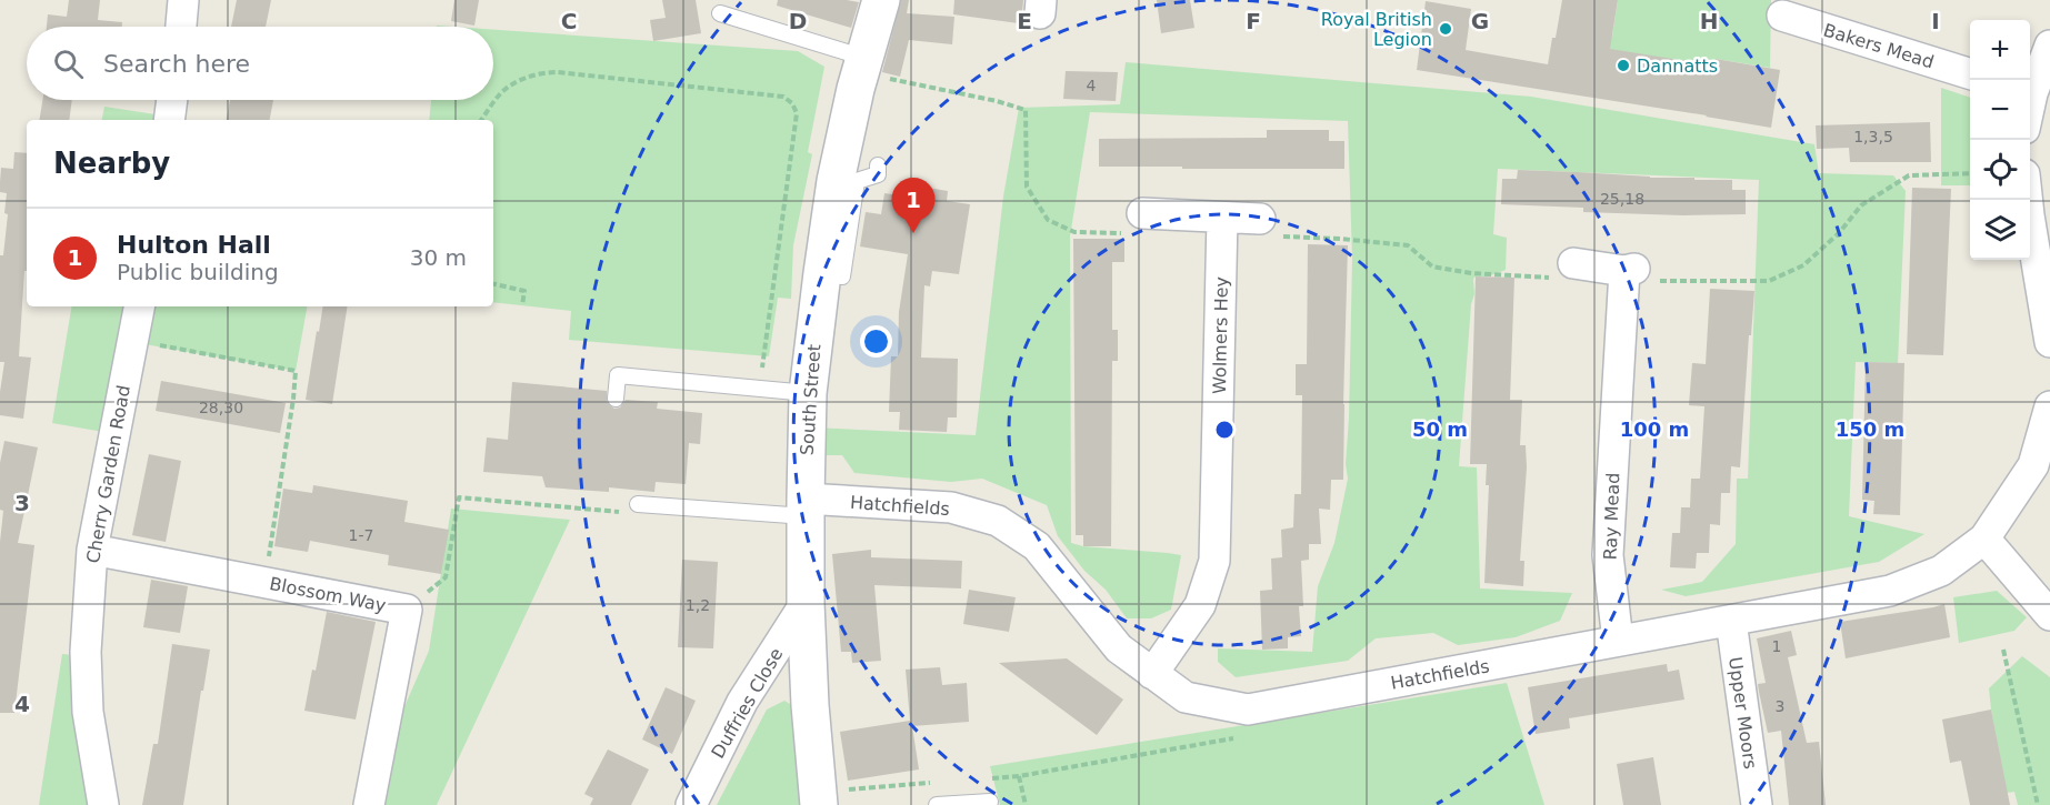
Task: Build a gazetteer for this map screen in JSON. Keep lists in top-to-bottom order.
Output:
{
  "streets": {
    "street": [
      "Bakers Mead",
      "Wolmers Hey",
      "South Street",
      "Cherry Garden Road",
      "Hatchfields",
      "Ray Mead",
      "Blossom Way",
      "Duffries Close",
      "Upper Moors"
    ]
  },
  "crossings": [
    ["Wolmers Hey", "Hatchfields"],
    ["South Street", "Hatchfields"],
    ["South Street", "Duffries Close"],
    ["Cherry Garden Road", "Blossom Way"],
    ["Hatchfields", "Ray Mead"],
    ["Hatchfields", "Upper Moors"]
  ],
  "places": ["Royal British Legion", "Dannatts"],
  "house_numbers": [
    "4",
    "1,3,5",
    "25,18",
    "28,30",
    "1-7",
    "1,2",
    "1",
    "3"
  ],
  "page": {
    "map_buttons": ["+", "−"],
    "search": "Search here",
    "heading": "Nearby",
    "pins": "1",
    "list": [
      {
        "mark": "1",
        "name": "Hulton Hall",
        "note": "Public building",
        "value": "30 m"
      }
    ]
  },
  "grid": {
    "columns": [
      "C",
      "D",
      "E",
      "F",
      "G",
      "H",
      "I"
    ],
    "rows": ["3", "4"]
  },
  "rings": ["50 m", "100 m", "150 m"]
}
